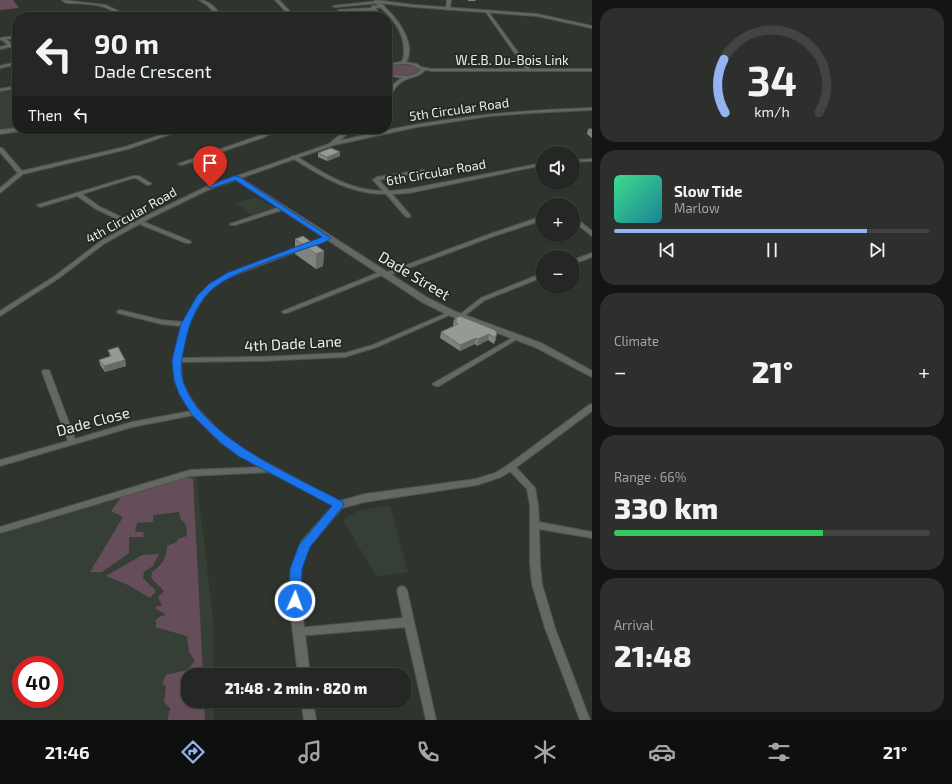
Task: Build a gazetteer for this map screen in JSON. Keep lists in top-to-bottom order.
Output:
{
  "streets": {
    "street": [
      "W.E.B. Du-Bois Link",
      "5th Circular Road",
      "6th Circular Road",
      "4th Circular Road",
      "Dade Street",
      "4th Dade Lane",
      "Dade Close"
    ]
  },
  "crossings": [
    ["5th Circular Road", "4th Circular Road"],
    ["6th Circular Road", "4th Circular Road"],
    ["4th Circular Road", "Dade Street"],
    ["Dade Street", "4th Dade Lane"]
  ],
  "page": {
    "turn": ["90 m", "Dade Crescent"],
    "then": "Then",
    "map_buttons": ["+", "−"],
    "song": ["Slow Tide", "Marlow"],
    "tile": [
      "Climate",
      ["Range · 66%", "330 km"],
      ["Arrival", "21:48"]
    ],
    "heat": ["−", "21°", "+"],
    "limit": "40",
    "trip": "21:48 · 2 min · 820 m",
    "tabs": ["21:46", "21°"],
    "gauge": ["34", "km/h"]
  }
}
